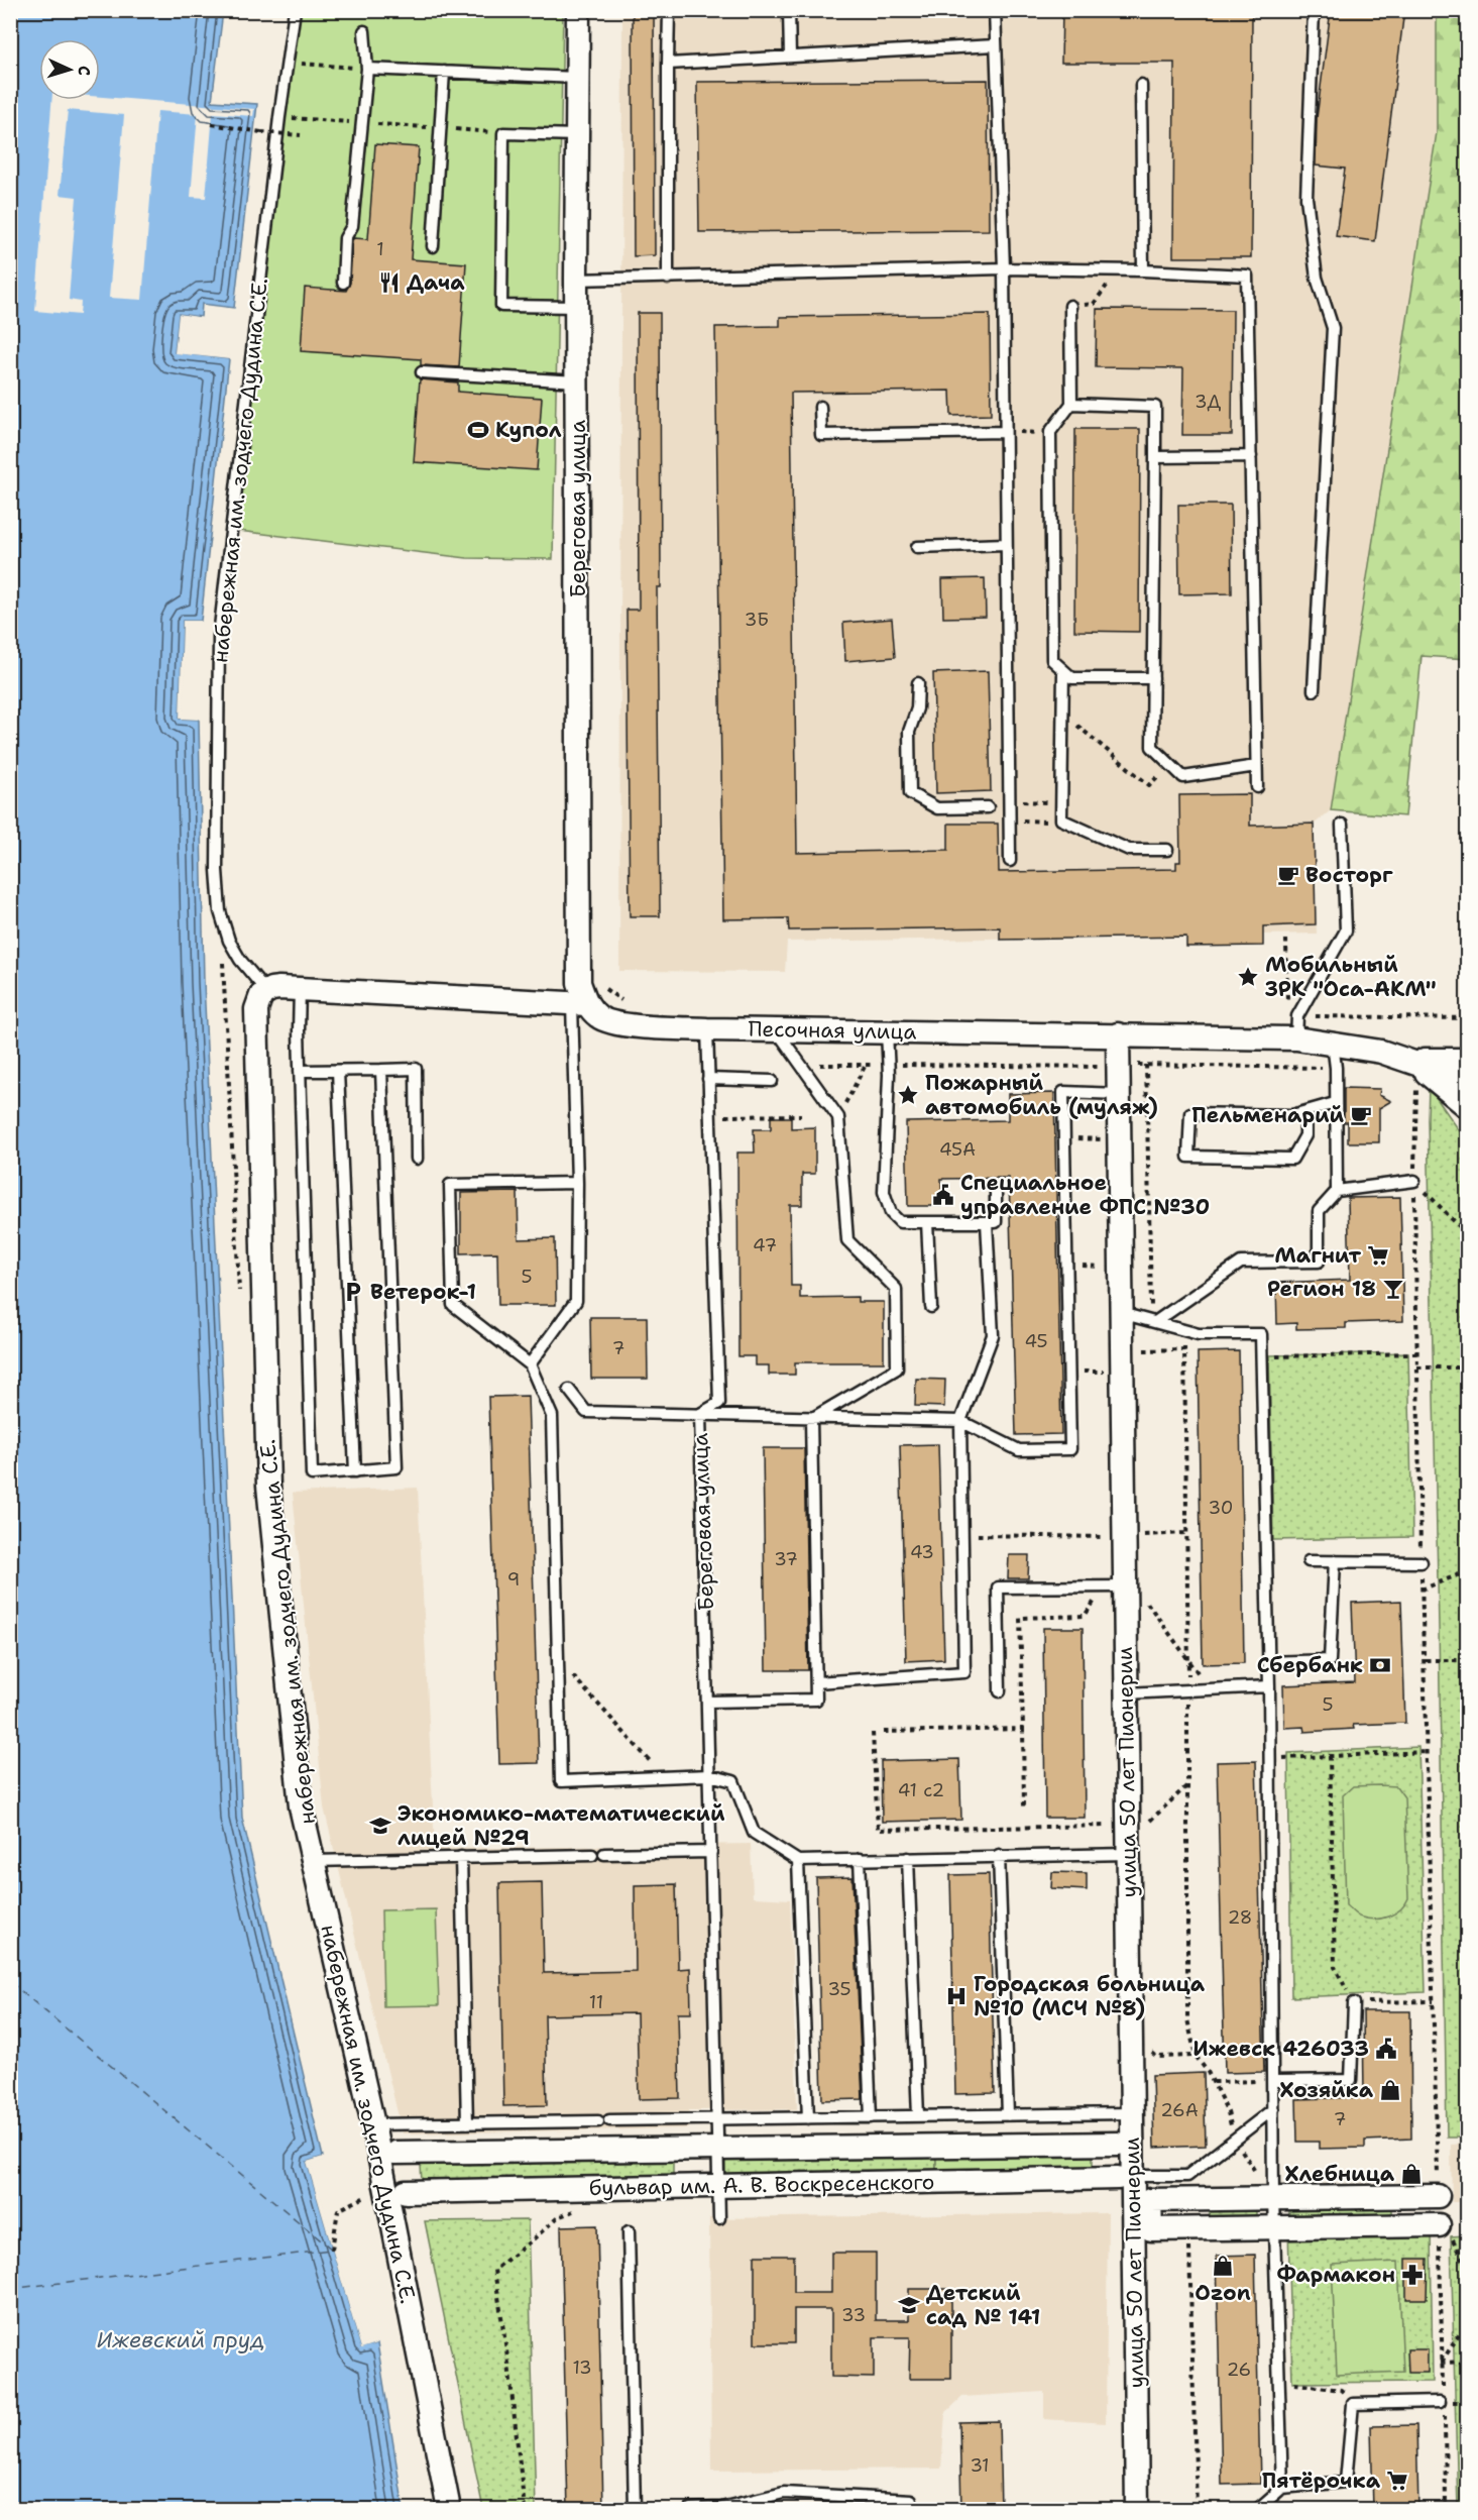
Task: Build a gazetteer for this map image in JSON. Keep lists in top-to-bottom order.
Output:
{
  "streets": {
    "street": [
      "набережная им. зодчего Дудина С.Е.",
      "Береговая улица",
      "Песочная улица",
      "улица 50 лет Пионерии",
      "бульвар им. А. В. Воскресенского"
    ]
  },
  "crossings": [
    ["Береговая улица", "Песочная улица"],
    ["Береговая улица", "бульвар им. А. В. Воскресенского"],
    ["Песочная улица", "улица 50 лет Пионерии"],
    ["улица 50 лет Пионерии", "бульвар им. А. В. Воскресенского"]
  ],
  "water": ["Ижевский пруд"],
  "places": {
    "restaurant": ["Дача"],
    "sports": ["Купол"],
    "cafe": ["Восторг", "Пельменарий"],
    "place": ["Мобильный ЗРК \"Оса-АКМ\"", "Пожарный автомобиль (муляж)"],
    "public building": ["Специальное управление ФПС №30", "Ижевск 426033"],
    "supermarket": ["Магнит", "Пятёрочка"],
    "bar": ["Регион 18"],
    "parking": ["Ветерок-1"],
    "bank": ["Сбербанк"],
    "school or university": ["Экономико-математический лицей №29", "Детский сад № 141"],
    "hospital": ["Городская больница №10 (МСЧ №8)"],
    "shop": ["Хозяйка", "Хлебница", "Ozon"],
    "pharmacy": ["Фармакон"]
  },
  "house_numbers": [
    "1",
    "3Д",
    "3Б",
    "45А",
    "47",
    "5",
    "45",
    "7",
    "30",
    "43",
    "37",
    "9",
    "5",
    "41 с2",
    "28",
    "35",
    "11",
    "26А",
    "7",
    "33",
    "13",
    "26",
    "31"
  ],
  "north": "right"
}
